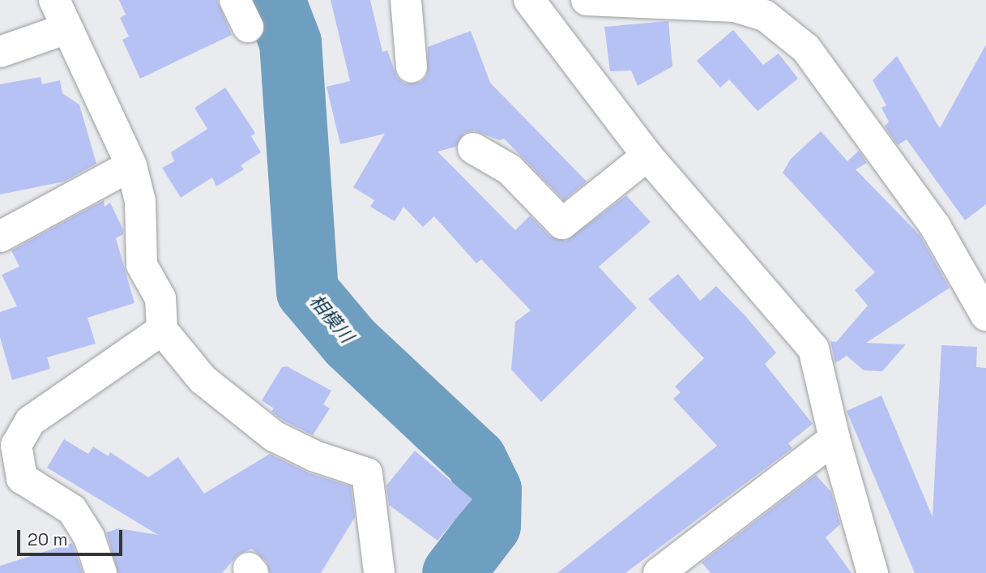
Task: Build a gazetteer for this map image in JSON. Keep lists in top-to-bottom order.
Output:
{
  "water": ["相模川"],
  "scale_bar": "20 m"
}
